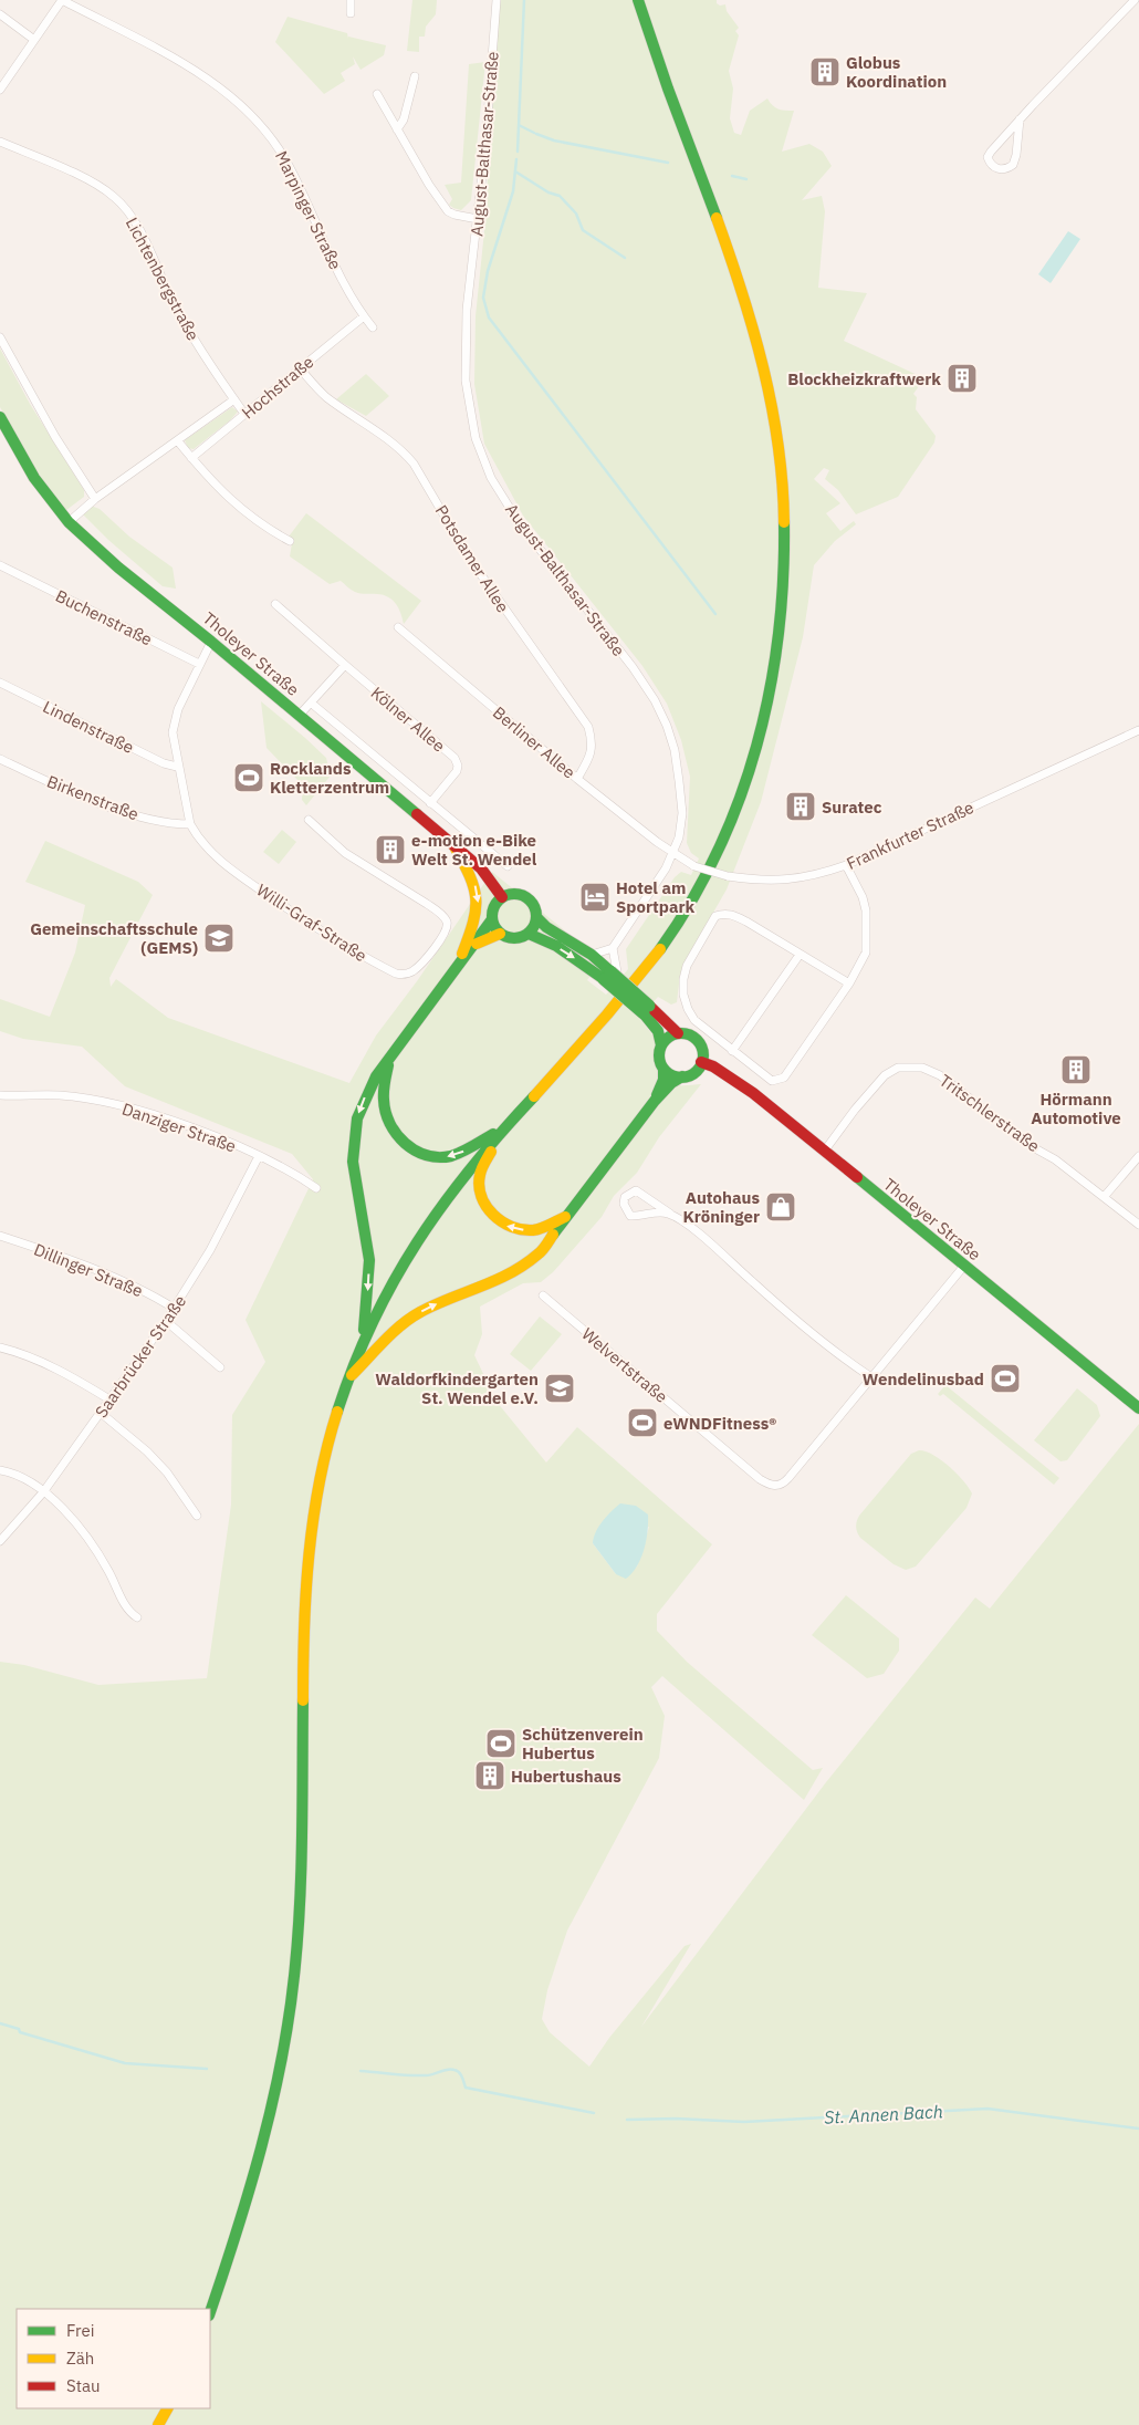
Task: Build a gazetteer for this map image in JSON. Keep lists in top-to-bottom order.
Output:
{
  "streets": {
    "main road": ["Tholeyer Straße"],
    "street": [
      "August-Balthasar-Straße",
      "Marpinger Straße",
      "Lichtenbergstraße",
      "Hochstraße",
      "Potsdamer Allee",
      "Buchenstraße",
      "Kölner Allee",
      "Lindenstraße",
      "Berliner Allee",
      "Birkenstraße",
      "Frankfurter Straße",
      "Willi-Graf-Straße",
      "Tritschlerstraße",
      "Danziger Straße",
      "Dillinger Straße",
      "Saarbrücker Straße",
      "Welvertstraße"
    ]
  },
  "crossings": [
    ["August-Balthasar-Straße", "Berliner Allee"],
    ["August-Balthasar-Straße", "Frankfurter Straße"],
    ["Marpinger Straße", "Hochstraße"],
    ["Lichtenbergstraße", "Hochstraße"],
    ["Hochstraße", "Potsdamer Allee"],
    ["Hochstraße", "Tholeyer Straße"],
    ["Potsdamer Allee", "Berliner Allee"],
    ["Buchenstraße", "Willi-Graf-Straße"],
    ["Tholeyer Straße", "Willi-Graf-Straße"],
    ["Tholeyer Straße", "Tritschlerstraße"],
    ["Tholeyer Straße", "Welvertstraße"],
    ["Lindenstraße", "Willi-Graf-Straße"],
    ["Berliner Allee", "Frankfurter Straße"],
    ["Birkenstraße", "Willi-Graf-Straße"],
    ["Danziger Straße", "Saarbrücker Straße"],
    ["Dillinger Straße", "Saarbrücker Straße"]
  ],
  "water": ["St. Annen Bach"],
  "places": {
    "building": [
      "Globus Koordination",
      "Blockheizkraftwerk",
      "Suratec",
      "e-motion e-Bike Welt St. Wendel",
      "Hörmann Automotive",
      "Hubertushaus"
    ],
    "sports": [
      "Rocklands Kletterzentrum",
      "Wendelinusbad",
      "eWNDFitness®",
      "Schützenverein Hubertus"
    ],
    "hotel": ["Hotel am Sportpark"],
    "school or university": ["Gemeinschaftsschule (GEMS)", "Waldorfkindergarten St. Wendel e.V."],
    "shop": ["Autohaus Kröninger"]
  },
  "legend": ["Frei", "Zäh", "Stau"]
}
